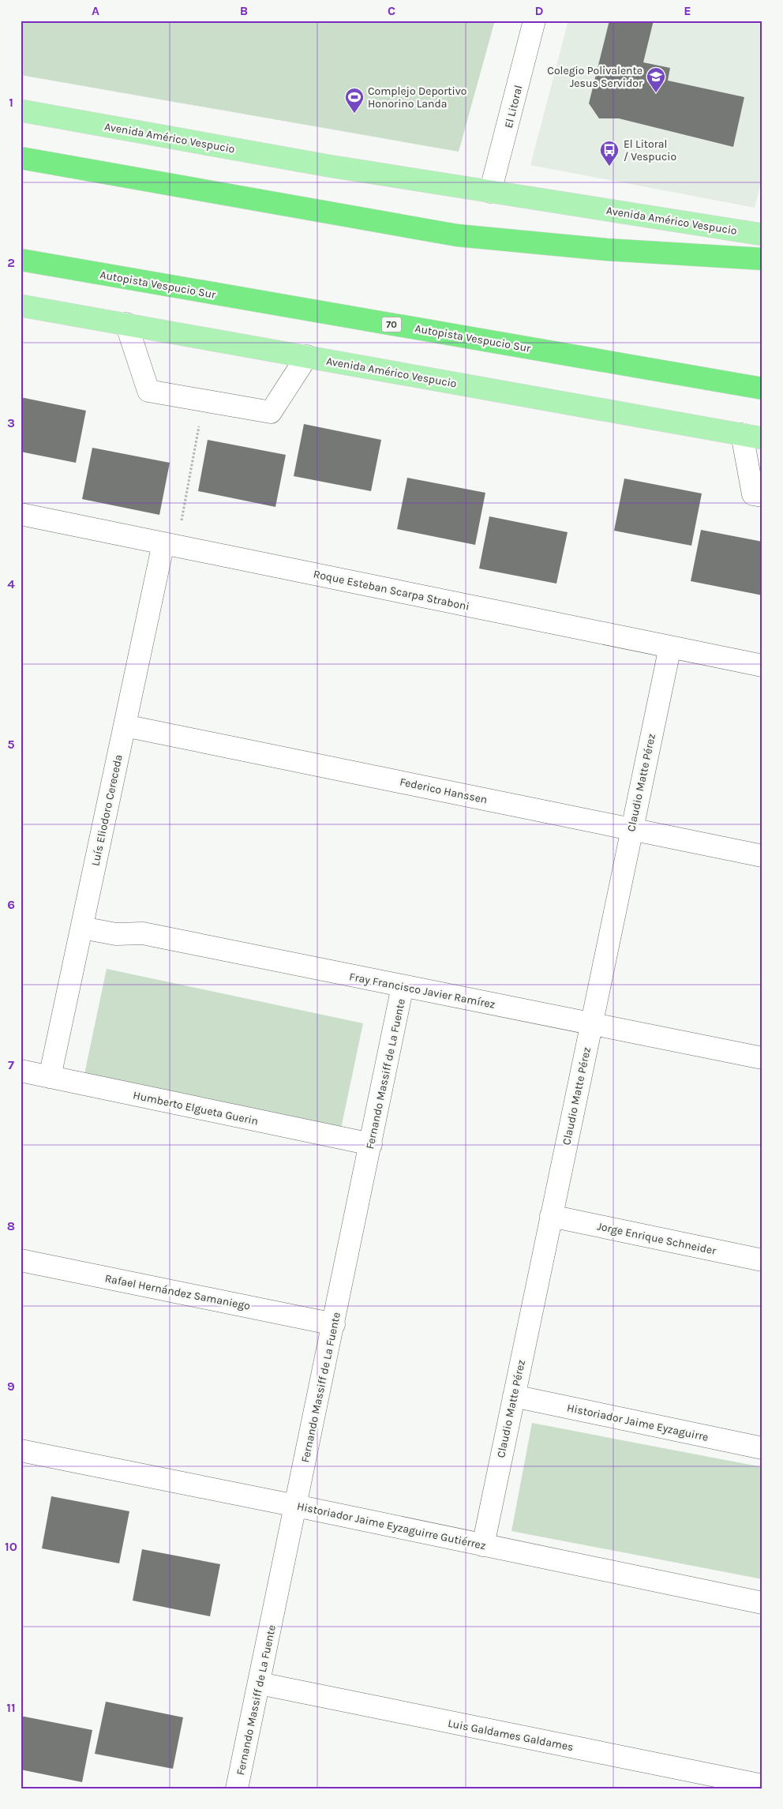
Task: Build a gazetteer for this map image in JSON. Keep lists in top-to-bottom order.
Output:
{
  "streets": {
    "highway": ["Autopista Vespucio Sur", "70"],
    "main road": ["Avenida Américo Vespucio"],
    "street": [
      "El Litoral",
      "Roque Esteban Scarpa Straboni",
      "Claudio Matte Pérez",
      "Federico Hanssen",
      "Luís Eliodoro Cereceda",
      "Fray Francisco Javier Ramírez",
      "Fernando Massiff de La Fuente",
      "Humberto Elgueta Guerin",
      "Jorge Enrique Schneider",
      "Rafael Hernández Samaniego",
      "Historiador Jaime Eyzaguirre",
      "Historiador Jaime Eyzaguirre Gutiérrez",
      "Luis Galdames Galdames"
    ]
  },
  "crossings": [
    ["El Litoral", "Avenida Américo Vespucio"],
    ["Roque Esteban Scarpa Straboni", "Claudio Matte Pérez"],
    ["Roque Esteban Scarpa Straboni", "Luís Eliodoro Cereceda"],
    ["Claudio Matte Pérez", "Federico Hanssen"],
    ["Claudio Matte Pérez", "Fray Francisco Javier Ramírez"],
    ["Claudio Matte Pérez", "Jorge Enrique Schneider"],
    ["Claudio Matte Pérez", "Historiador Jaime Eyzaguirre"],
    ["Claudio Matte Pérez", "Historiador Jaime Eyzaguirre Gutiérrez"],
    ["Federico Hanssen", "Luís Eliodoro Cereceda"],
    ["Luís Eliodoro Cereceda", "Fray Francisco Javier Ramírez"],
    ["Luís Eliodoro Cereceda", "Humberto Elgueta Guerin"],
    ["Fray Francisco Javier Ramírez", "Fernando Massiff de La Fuente"],
    ["Fernando Massiff de La Fuente", "Humberto Elgueta Guerin"],
    ["Fernando Massiff de La Fuente", "Rafael Hernández Samaniego"],
    ["Fernando Massiff de La Fuente", "Historiador Jaime Eyzaguirre Gutiérrez"],
    ["Fernando Massiff de La Fuente", "Luis Galdames Galdames"]
  ],
  "places": {
    "school or university": ["Colegio Polivalente Jesus Servidor"],
    "sports": ["Complejo Deportivo Honorino Landa"],
    "bus stop": ["El Litoral / Vespucio"]
  },
  "grid": {
    "columns": [
      "A",
      "B",
      "C",
      "D",
      "E"
    ],
    "rows": [
      "1",
      "2",
      "3",
      "4",
      "5",
      "6",
      "7",
      "8",
      "9",
      "10",
      "11"
    ]
  }
}
